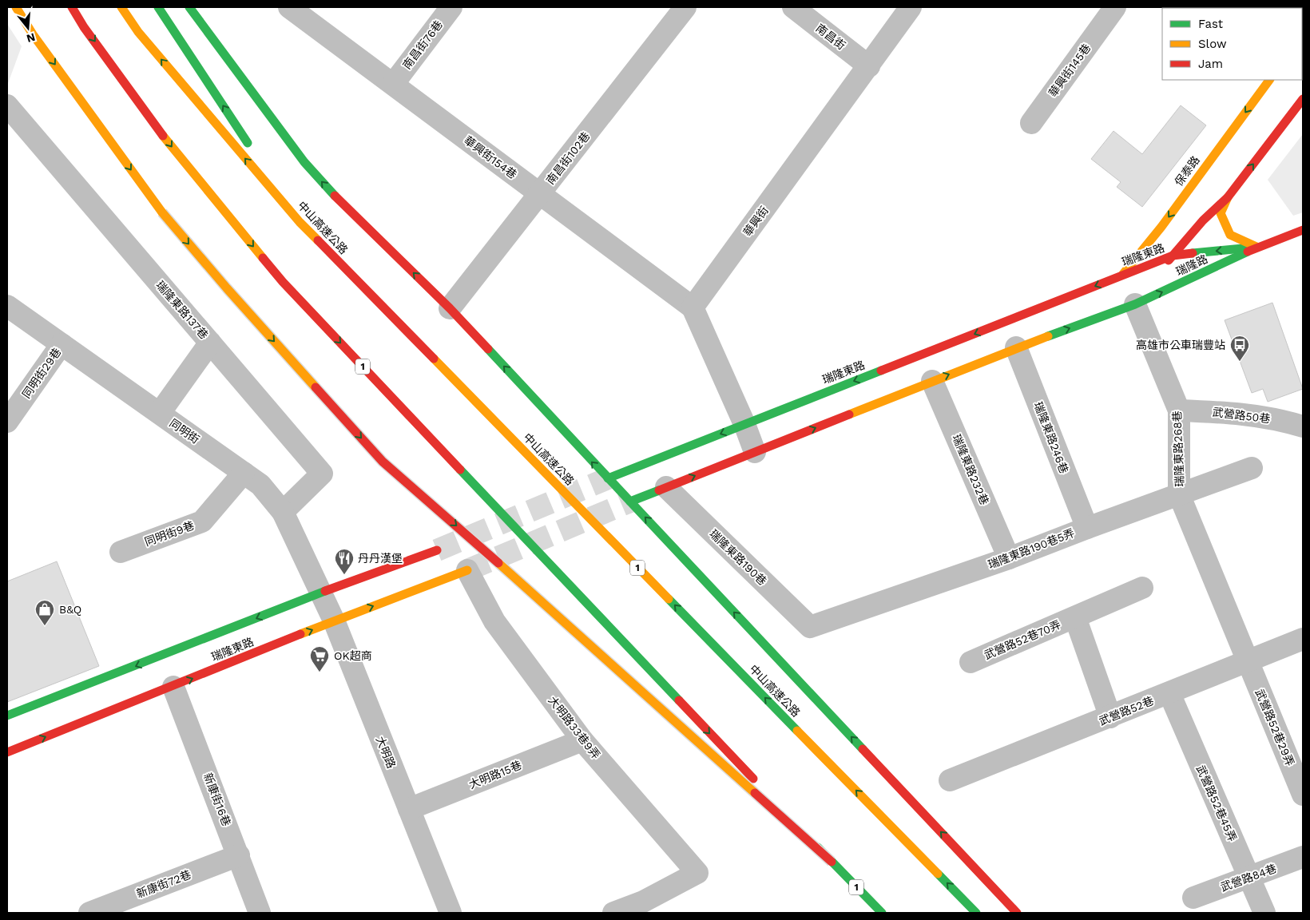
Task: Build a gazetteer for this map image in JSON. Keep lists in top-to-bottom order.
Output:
{
  "streets": {
    "main road": [
      "保泰路",
      "中山高速公路",
      "瑞隆東路",
      "瑞隆路",
      "1"
    ],
    "street": [
      "南昌街",
      "南昌街76巷",
      "華興街145巷",
      "華興街154巷",
      "南昌街102巷",
      "華興街",
      "瑞隆東路137巷",
      "同明街29巷",
      "武營路50巷",
      "同明街",
      "瑞隆東路246巷",
      "瑞隆東路268巷",
      "瑞隆東路232巷",
      "同明街9巷",
      "瑞隆東路190巷5弄",
      "瑞隆東路190巷",
      "武營路52巷70弄",
      "武營路52巷",
      "大明路33巷9弄",
      "武營路52巷29弄",
      "大明路",
      "大明路15巷",
      "新康街16巷",
      "武營路52巷45弄",
      "武營路84巷",
      "新康街72巷"
    ]
  },
  "crossings": [
    ["南昌街", "華興街"],
    ["南昌街76巷", "華興街154巷"],
    ["華興街154巷", "南昌街102巷"],
    ["華興街154巷", "華興街"],
    ["保泰路", "瑞隆東路"],
    ["瑞隆東路", "瑞隆路"],
    ["瑞隆東路", "同明街"],
    ["瑞隆東路", "大明路33巷9弄"],
    ["瑞隆東路", "大明路"],
    ["瑞隆東路", "新康街16巷"],
    ["瑞隆路", "瑞隆東路268巷"],
    ["瑞隆東路137巷", "同明街"],
    ["同明街29巷", "同明街"],
    ["武營路50巷", "瑞隆東路268巷"],
    ["同明街", "同明街9巷"],
    ["同明街", "大明路"],
    ["瑞隆東路246巷", "瑞隆東路190巷5弄"],
    ["瑞隆東路268巷", "瑞隆東路190巷5弄"],
    ["瑞隆東路268巷", "武營路52巷"],
    ["瑞隆東路268巷", "武營路52巷29弄"],
    ["瑞隆東路232巷", "瑞隆東路190巷5弄"],
    ["瑞隆東路190巷5弄", "瑞隆東路190巷"],
    ["武營路52巷70弄", "武營路52巷"],
    ["武營路52巷", "武營路52巷29弄"],
    ["武營路52巷", "武營路52巷45弄"],
    ["大明路33巷9弄", "大明路15巷"],
    ["大明路", "大明路15巷"],
    ["新康街16巷", "新康街72巷"],
    ["武營路52巷45弄", "武營路84巷"]
  ],
  "places": {
    "bus stop": ["高雄市公車瑞豐站"],
    "restaurant": ["丹丹漢堡"],
    "shop": ["B&Q"],
    "supermarket": ["OK超商"]
  },
  "legend": ["Fast", "Slow", "Jam"],
  "north": "bottom"
}
